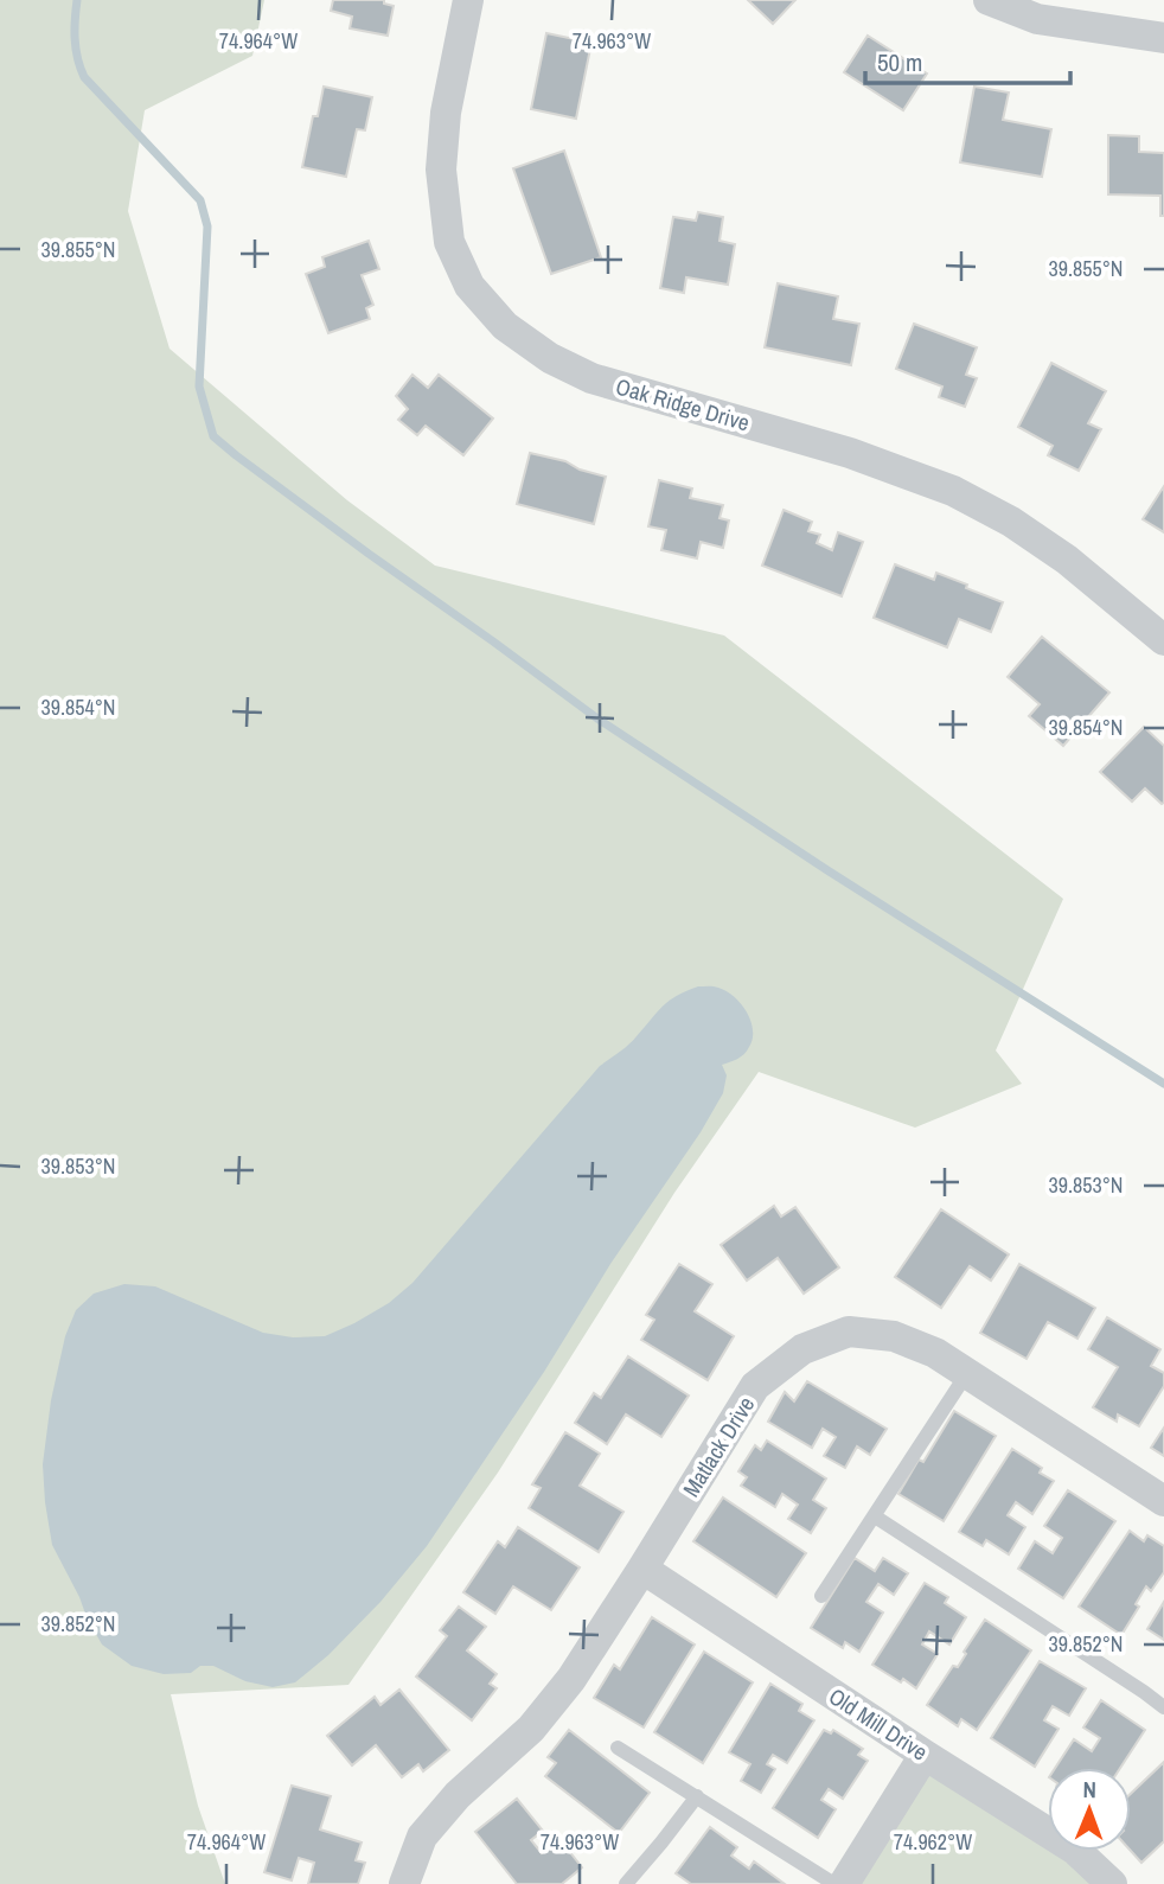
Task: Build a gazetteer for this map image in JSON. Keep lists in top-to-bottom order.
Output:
{
  "streets": {
    "street": ["Oak Ridge Drive", "Matlack Drive", "Old Mill Drive"]
  },
  "crossings": [
    ["Matlack Drive", "Old Mill Drive"]
  ],
  "scale_bar": "50 m",
  "north": "top",
  "coordinates": [
    "74.964°W",
    "74.963°W",
    "39.855°N",
    "39.854°N",
    "39.853°N",
    "39.852°N",
    "74.962°W"
  ]
}
